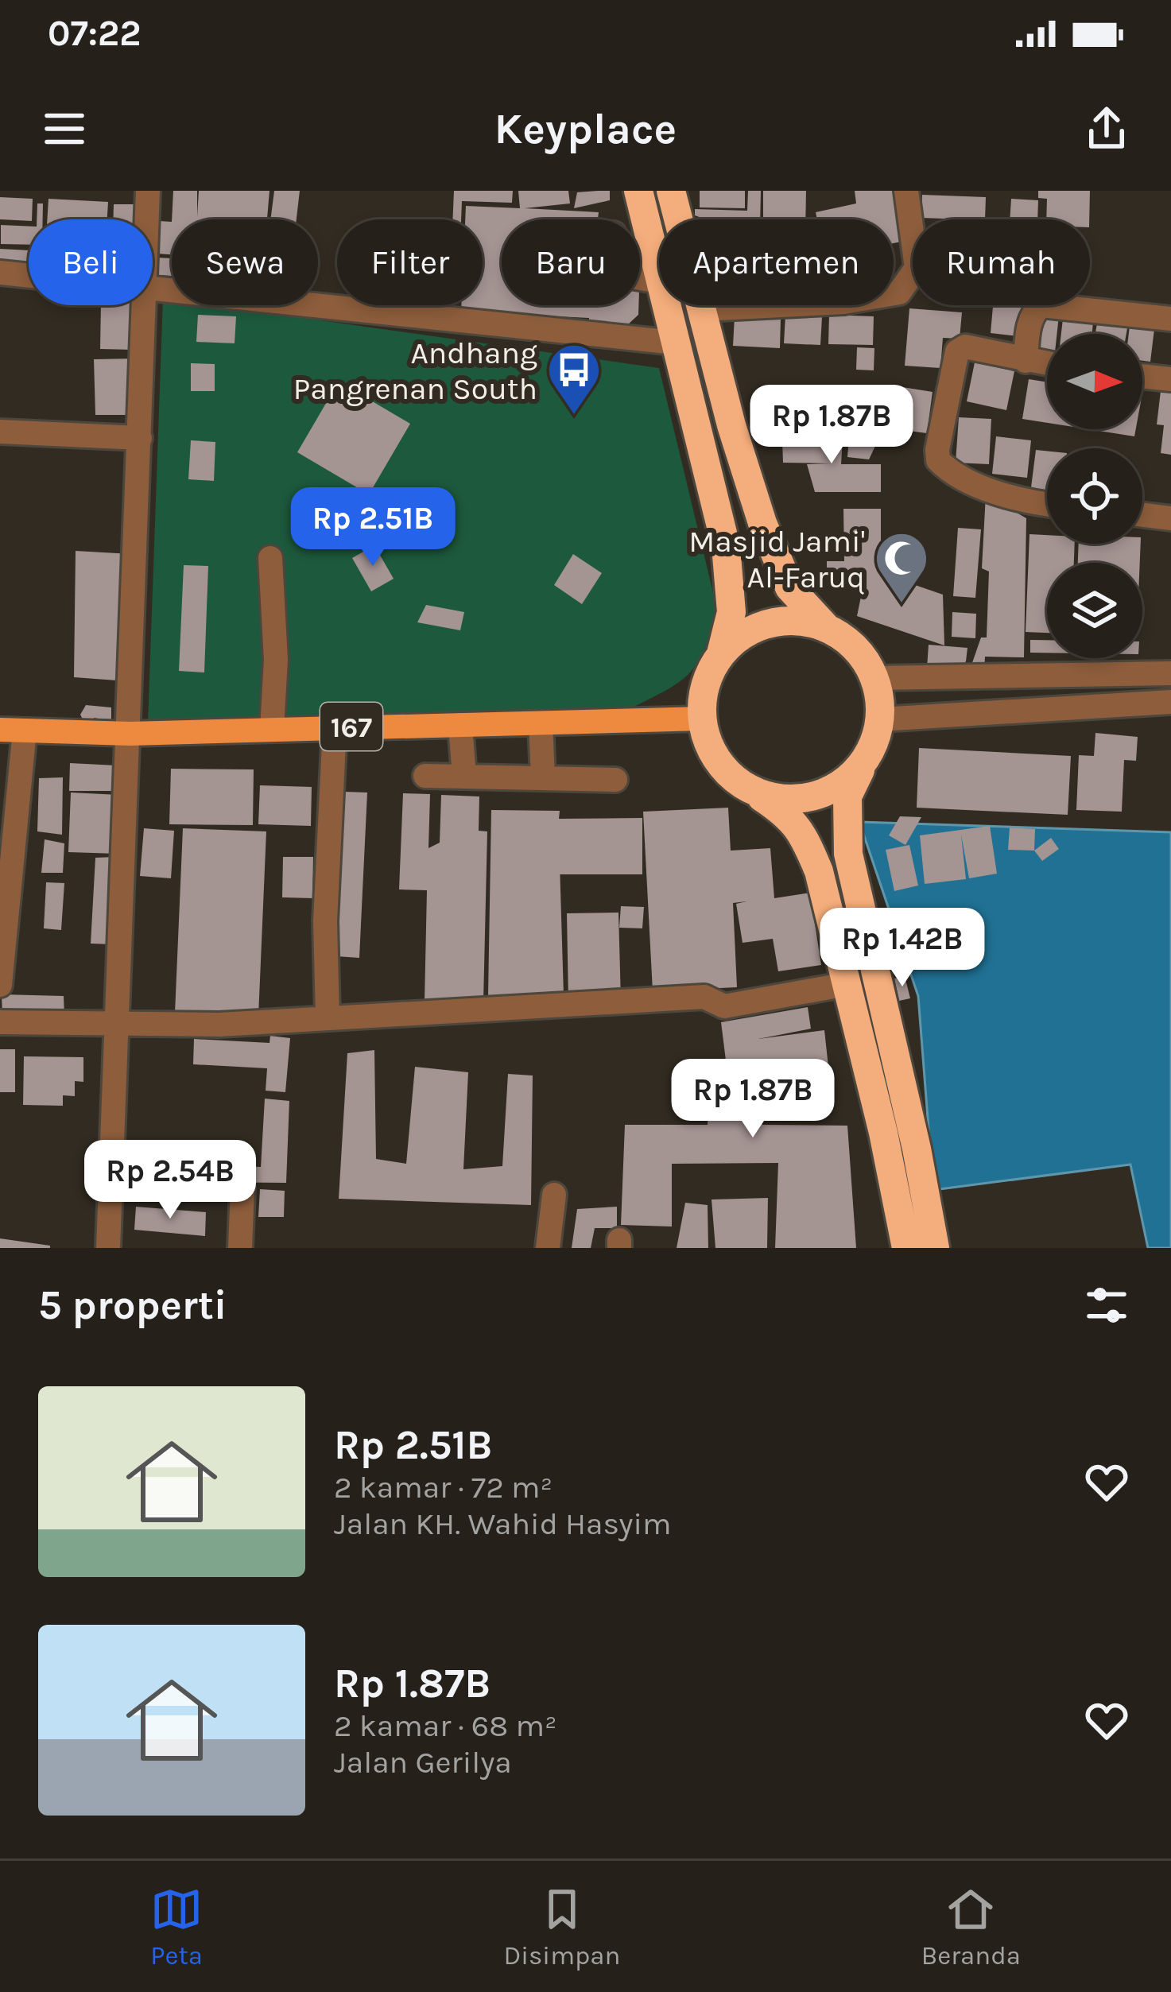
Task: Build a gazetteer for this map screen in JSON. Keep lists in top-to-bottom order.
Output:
{
  "streets": {
    "main road": ["167"]
  },
  "places": {
    "bus stop": ["Andhang Pangrenan South"],
    "mosque": ["Masjid Jami' Al-Faruq"]
  },
  "north": "right",
  "page": {
    "status": "07:22",
    "header": "Keyplace",
    "chip": [
      "Beli",
      "Sewa",
      "Filter",
      "Baru",
      "Apartemen",
      "Rumah"
    ],
    "price": [
      "Rp 1.87B",
      "Rp 2.51B",
      "Rp 1.42B",
      "Rp 1.87B",
      "Rp 2.54B"
    ],
    "heading": "5 properti",
    "list": [
      {
        "name": "Rp 2.51B",
        "note": "2 kamar · 72 m² · Jalan KH. Wahid Hasyim"
      },
      {
        "name": "Rp 1.87B",
        "note": "2 kamar · 68 m² · Jalan Gerilya"
      }
    ],
    "tabs": ["Peta", "Disimpan", "Beranda"]
  }
}
